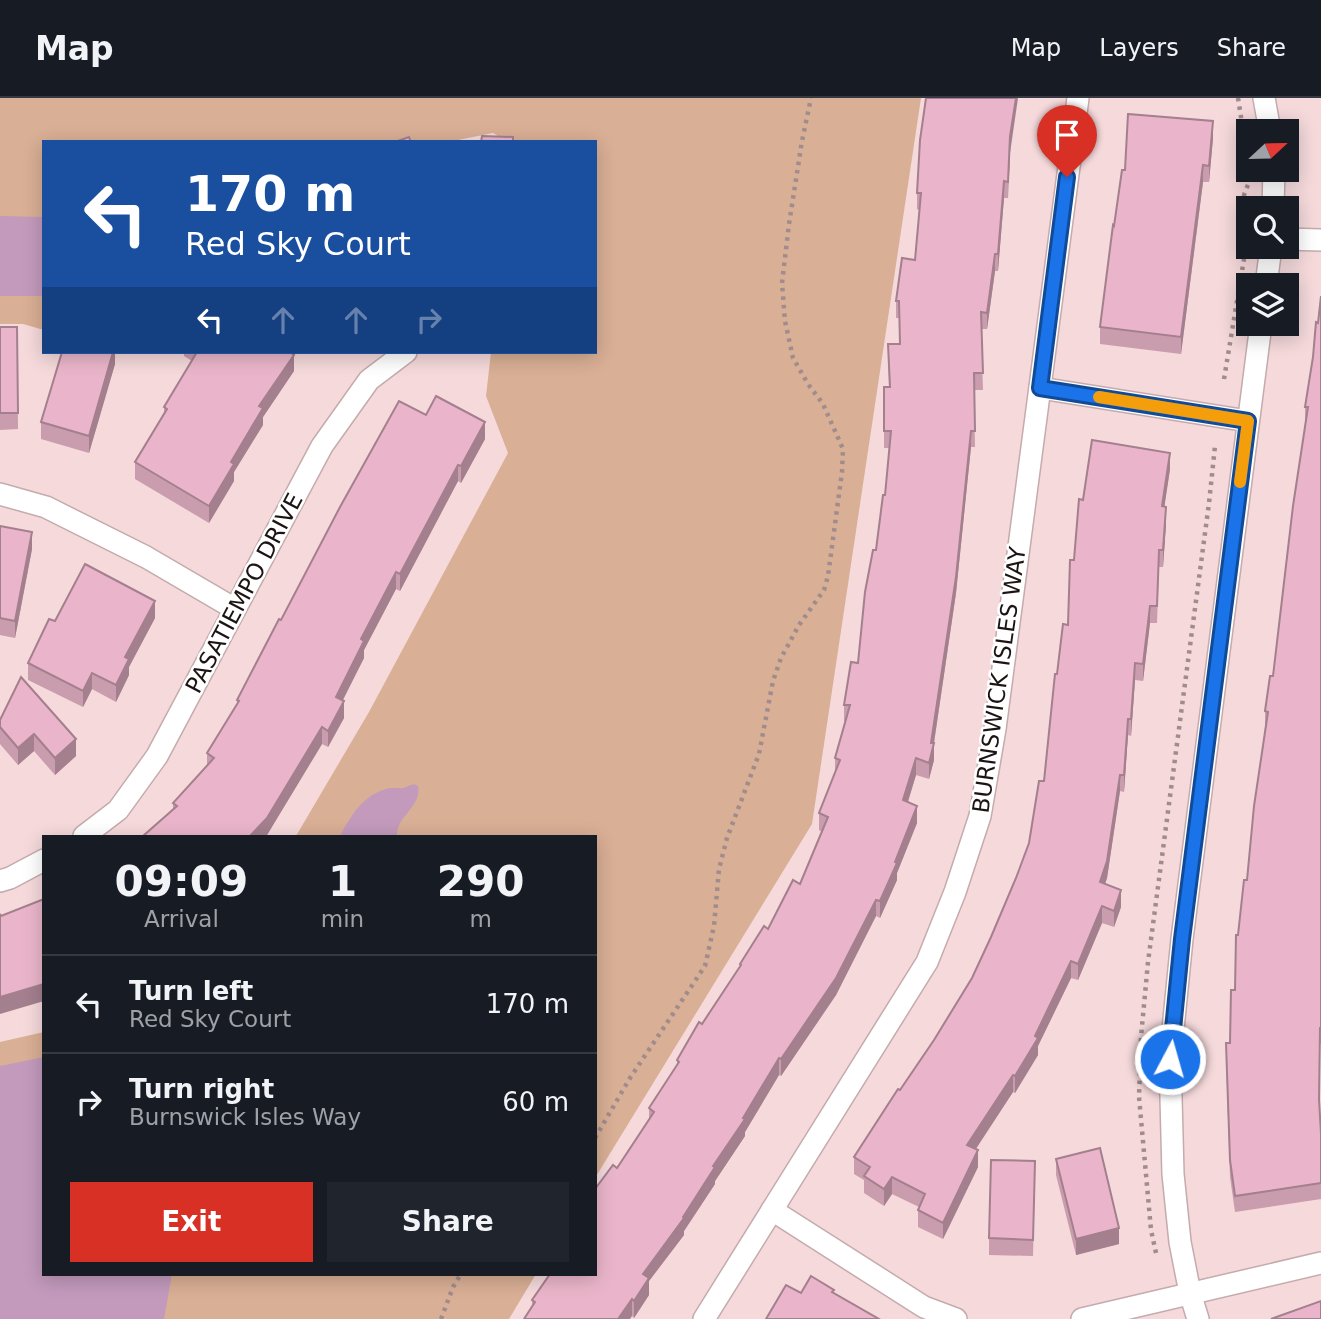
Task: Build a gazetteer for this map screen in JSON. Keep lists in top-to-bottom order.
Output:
{
  "streets": {
    "street": ["PASATIEMPO DRIVE", "BURNSWICK ISLES WAY"]
  },
  "north": "right",
  "page": {
    "header": "Map",
    "nav": ["Map", "Layers", "Share"],
    "turn": ["170 m", "Red Sky Court"],
    "eta": [
      "09:09",
      "Arrival",
      "1",
      "min",
      "290",
      "m"
    ],
    "list": [
      {
        "name": "Turn left",
        "note": "Red Sky Court",
        "value": "170 m"
      },
      {
        "name": "Turn right",
        "note": "Burnswick Isles Way",
        "value": "60 m"
      }
    ],
    "buttons": ["Exit", "Share"]
  }
}
